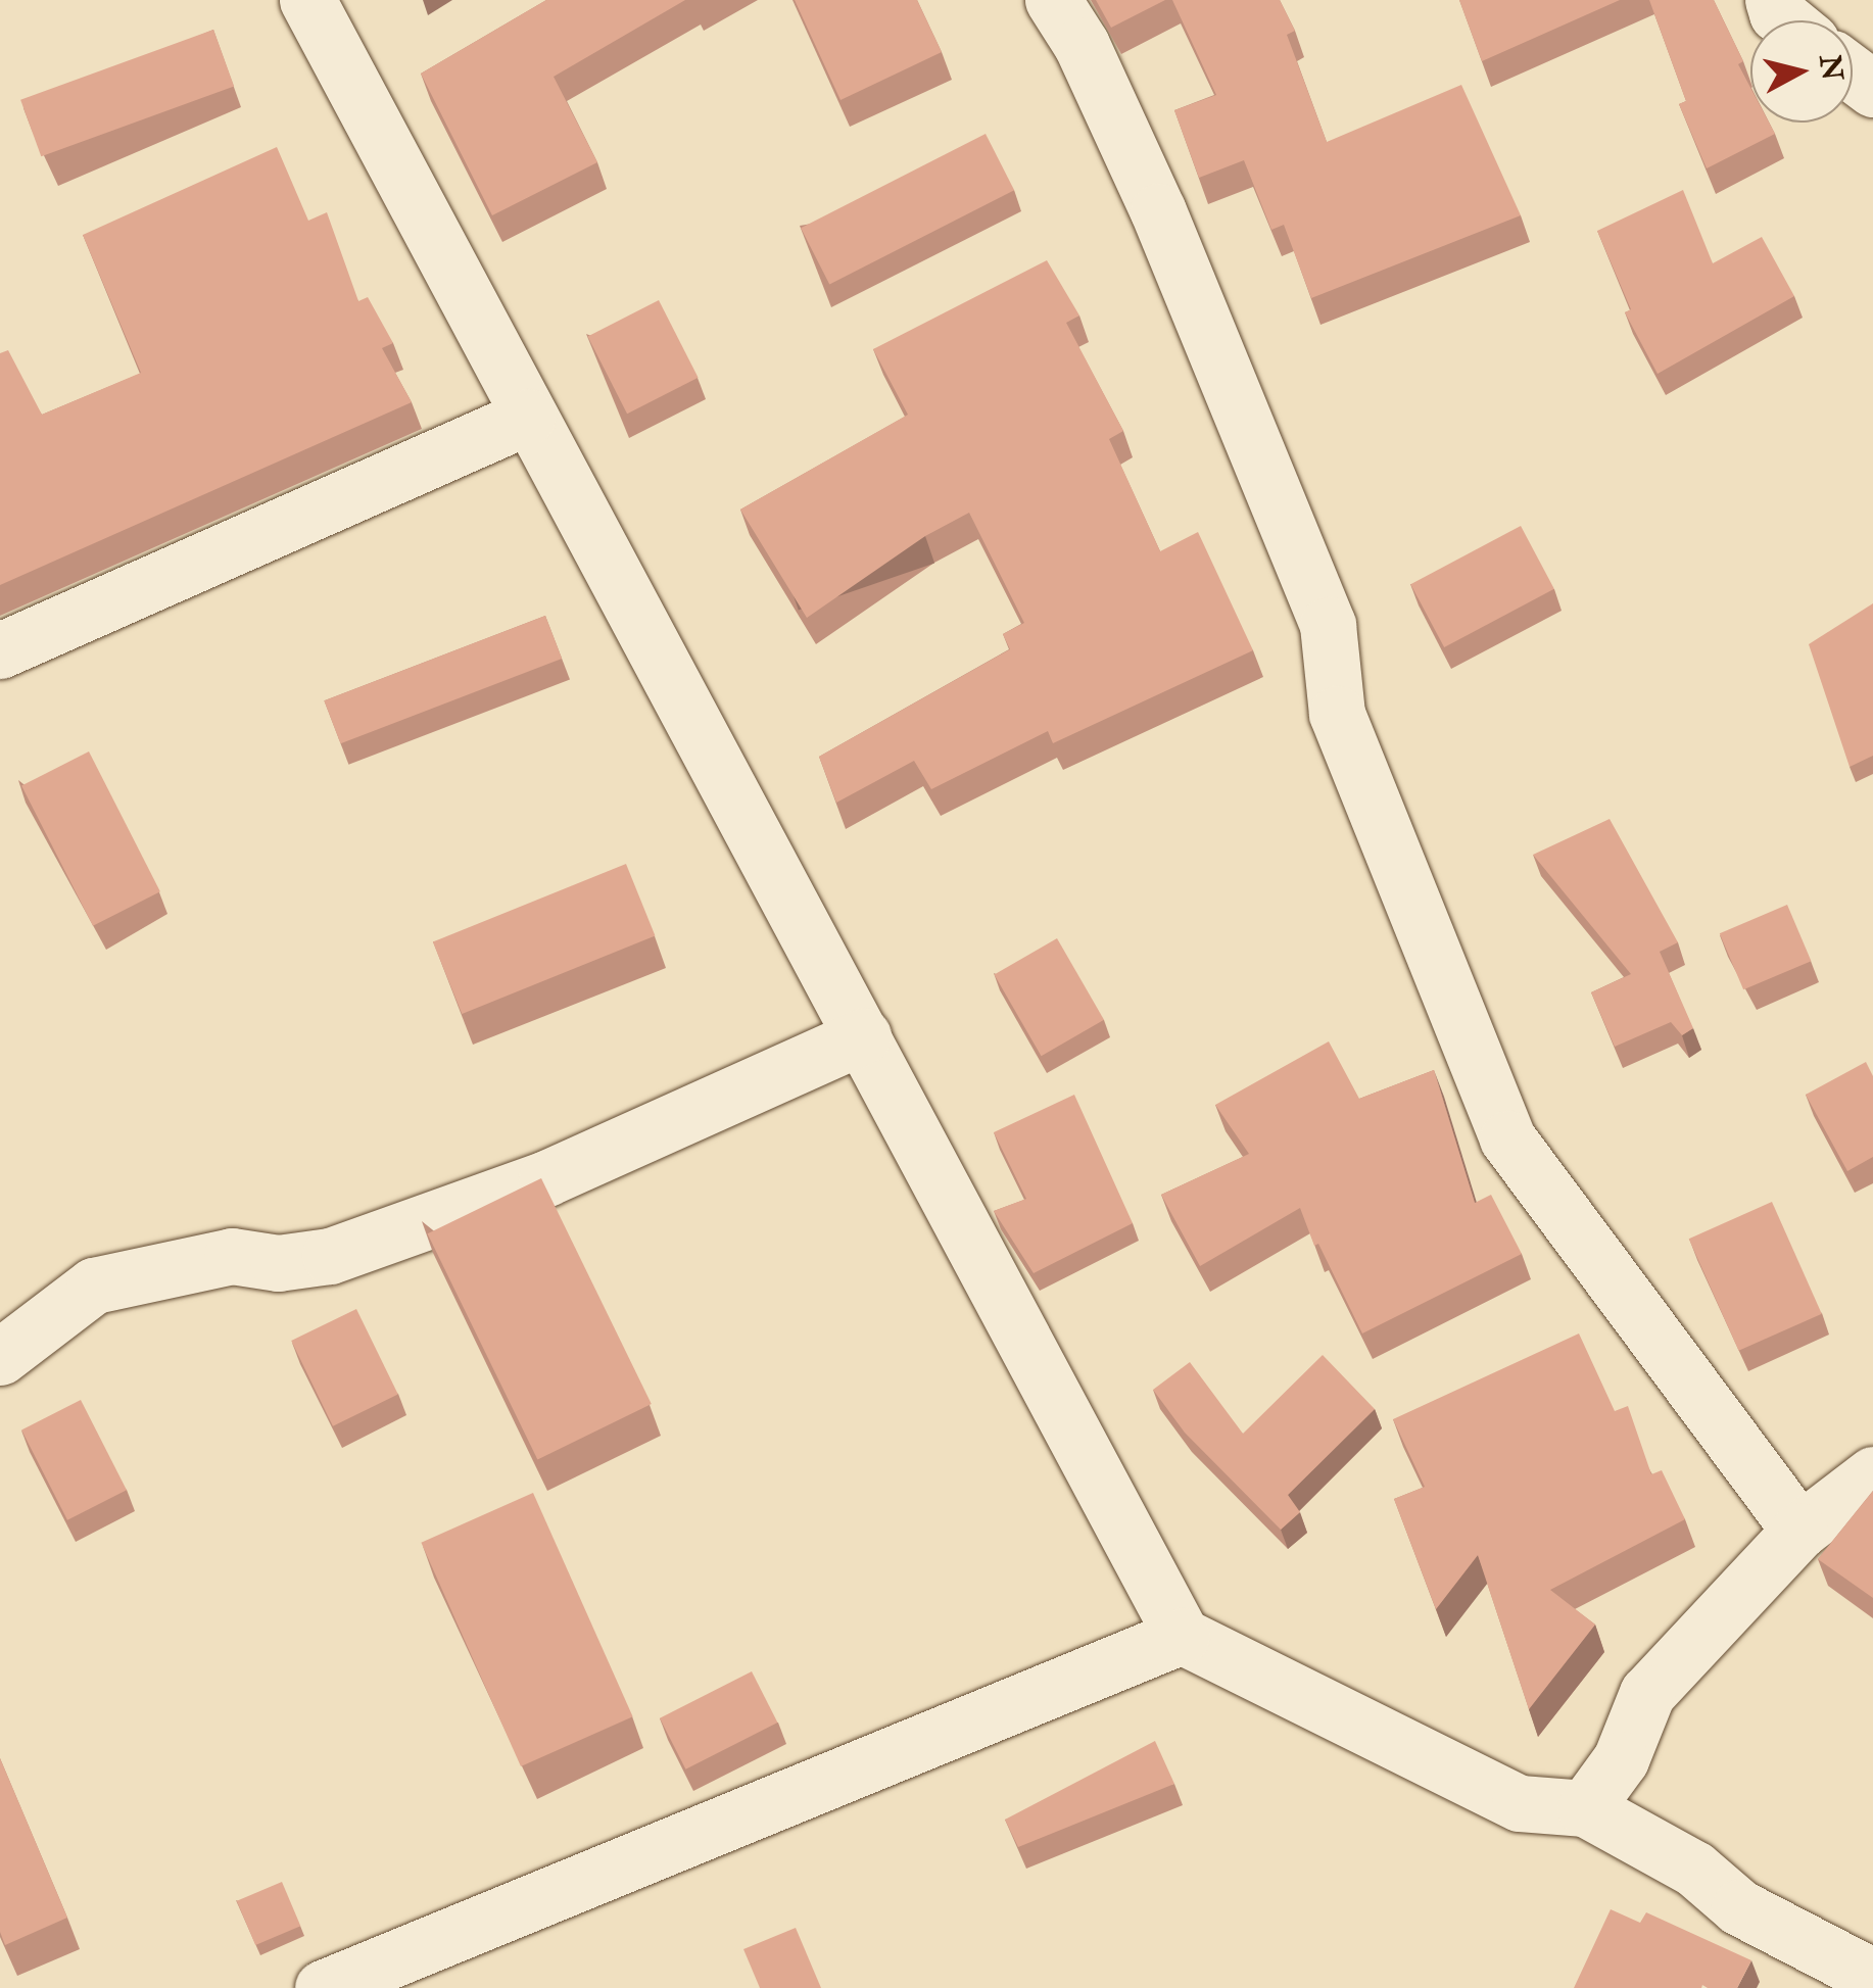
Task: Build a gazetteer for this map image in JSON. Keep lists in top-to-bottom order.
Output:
{
  "north": "right"
}
